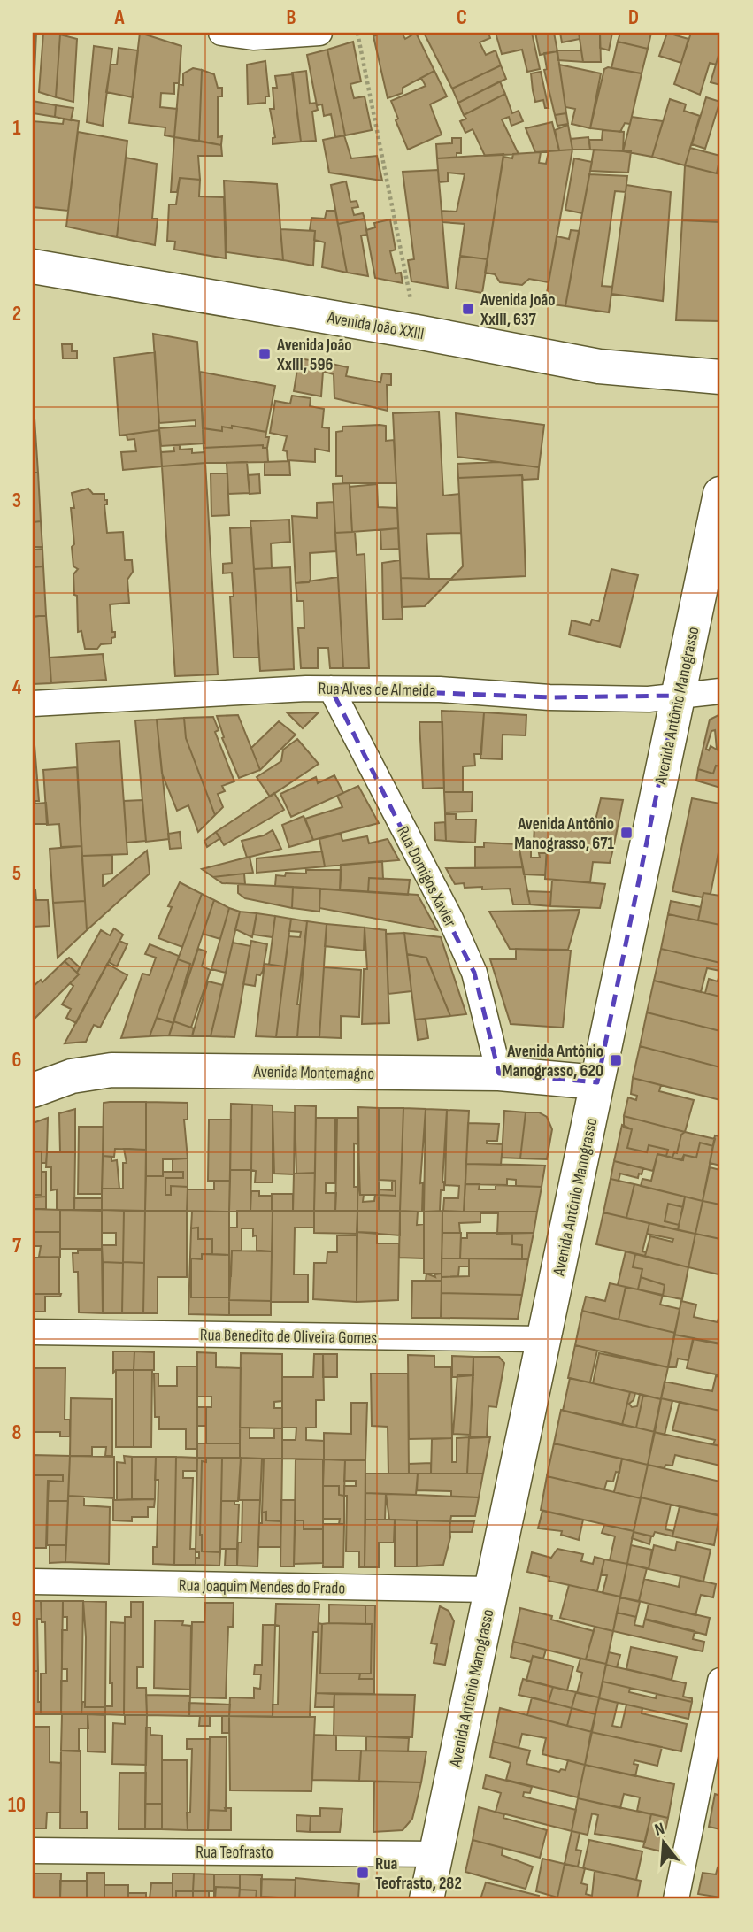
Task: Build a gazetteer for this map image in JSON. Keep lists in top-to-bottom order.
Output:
{
  "streets": {
    "street": [
      "Avenida João XXIII",
      "Rua Alves de Almeida",
      "Avenida Antônio Manograsso",
      "Rua Domigos Xavier",
      "Avenida Montemagno",
      "Rua Benedito de Oliveira Gomes",
      "Rua Joaquim Mendes do Prado",
      "Rua Teofrasto"
    ]
  },
  "crossings": [
    ["Rua Alves de Almeida", "Avenida Antônio Manograsso"],
    ["Rua Alves de Almeida", "Rua Domigos Xavier"],
    ["Avenida Antônio Manograsso", "Avenida Montemagno"],
    ["Avenida Antônio Manograsso", "Rua Benedito de Oliveira Gomes"],
    ["Avenida Antônio Manograsso", "Rua Joaquim Mendes do Prado"],
    ["Avenida Antônio Manograsso", "Rua Teofrasto"],
    ["Rua Domigos Xavier", "Avenida Montemagno"]
  ],
  "places": {
    "transit": [
      "Avenida João XxIII, 637",
      "Avenida João XxIII, 596",
      "Avenida Antônio Manograsso, 671",
      "Avenida Antônio Manograsso, 620",
      "Rua Teofrasto, 282"
    ]
  },
  "north": "top",
  "grid": {
    "columns": [
      "A",
      "B",
      "C",
      "D"
    ],
    "rows": [
      "1",
      "2",
      "3",
      "4",
      "5",
      "6",
      "7",
      "8",
      "9",
      "10"
    ]
  }
}
